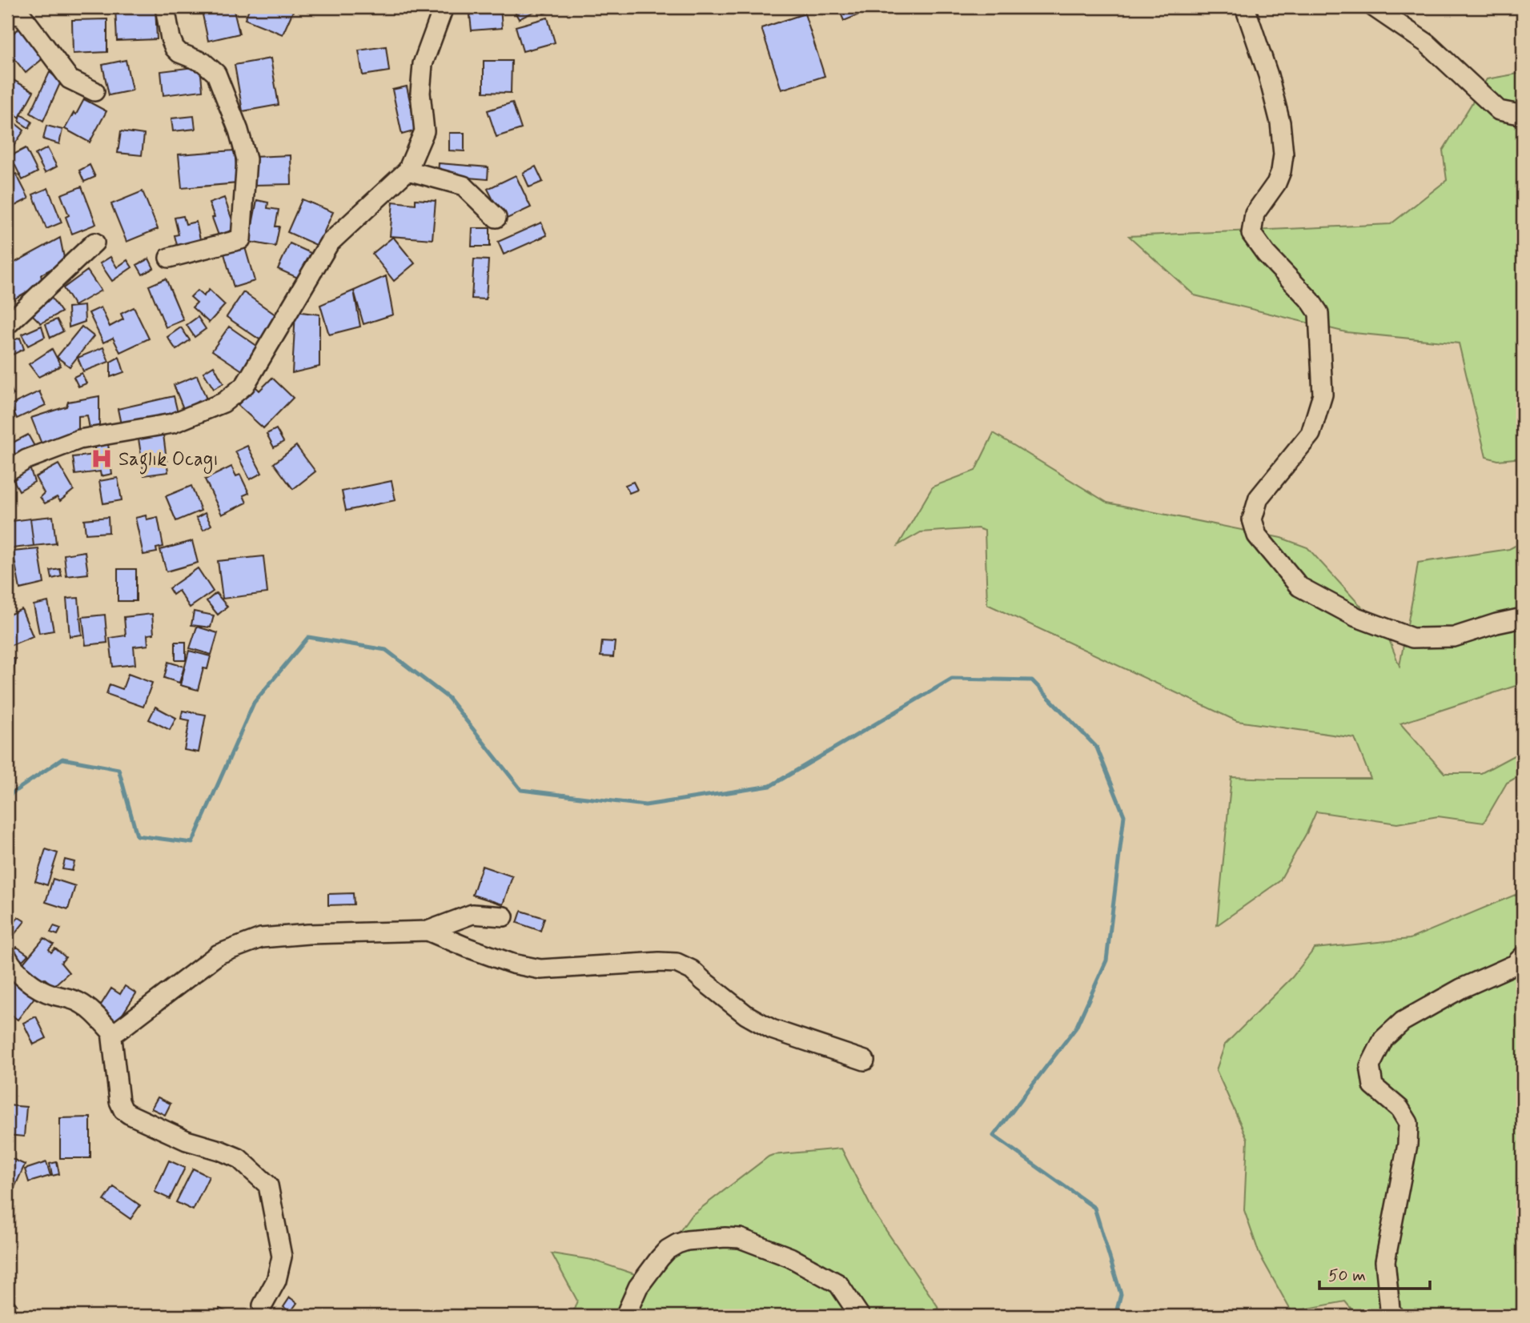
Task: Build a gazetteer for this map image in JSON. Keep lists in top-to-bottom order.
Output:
{
  "places": {
    "hospital": ["Saglık Ocagı"]
  },
  "scale_bar": "50 m"
}
